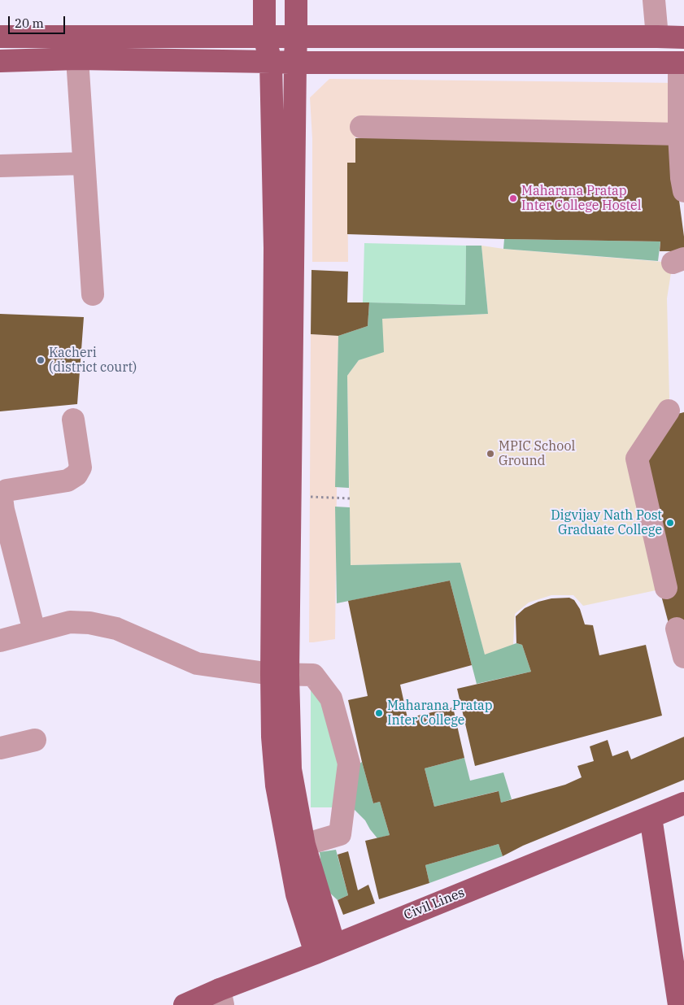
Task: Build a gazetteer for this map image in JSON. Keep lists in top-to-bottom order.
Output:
{
  "streets": {
    "main road": ["Civil Lines"]
  },
  "places": [
    "Maharana Pratap Inter College Hostel",
    "Kacheri (district court)",
    "MPIC School Ground",
    "Digvijay Nath Post Graduate College",
    "Maharana Pratap Inter College"
  ],
  "scale_bar": "20 m"
}
